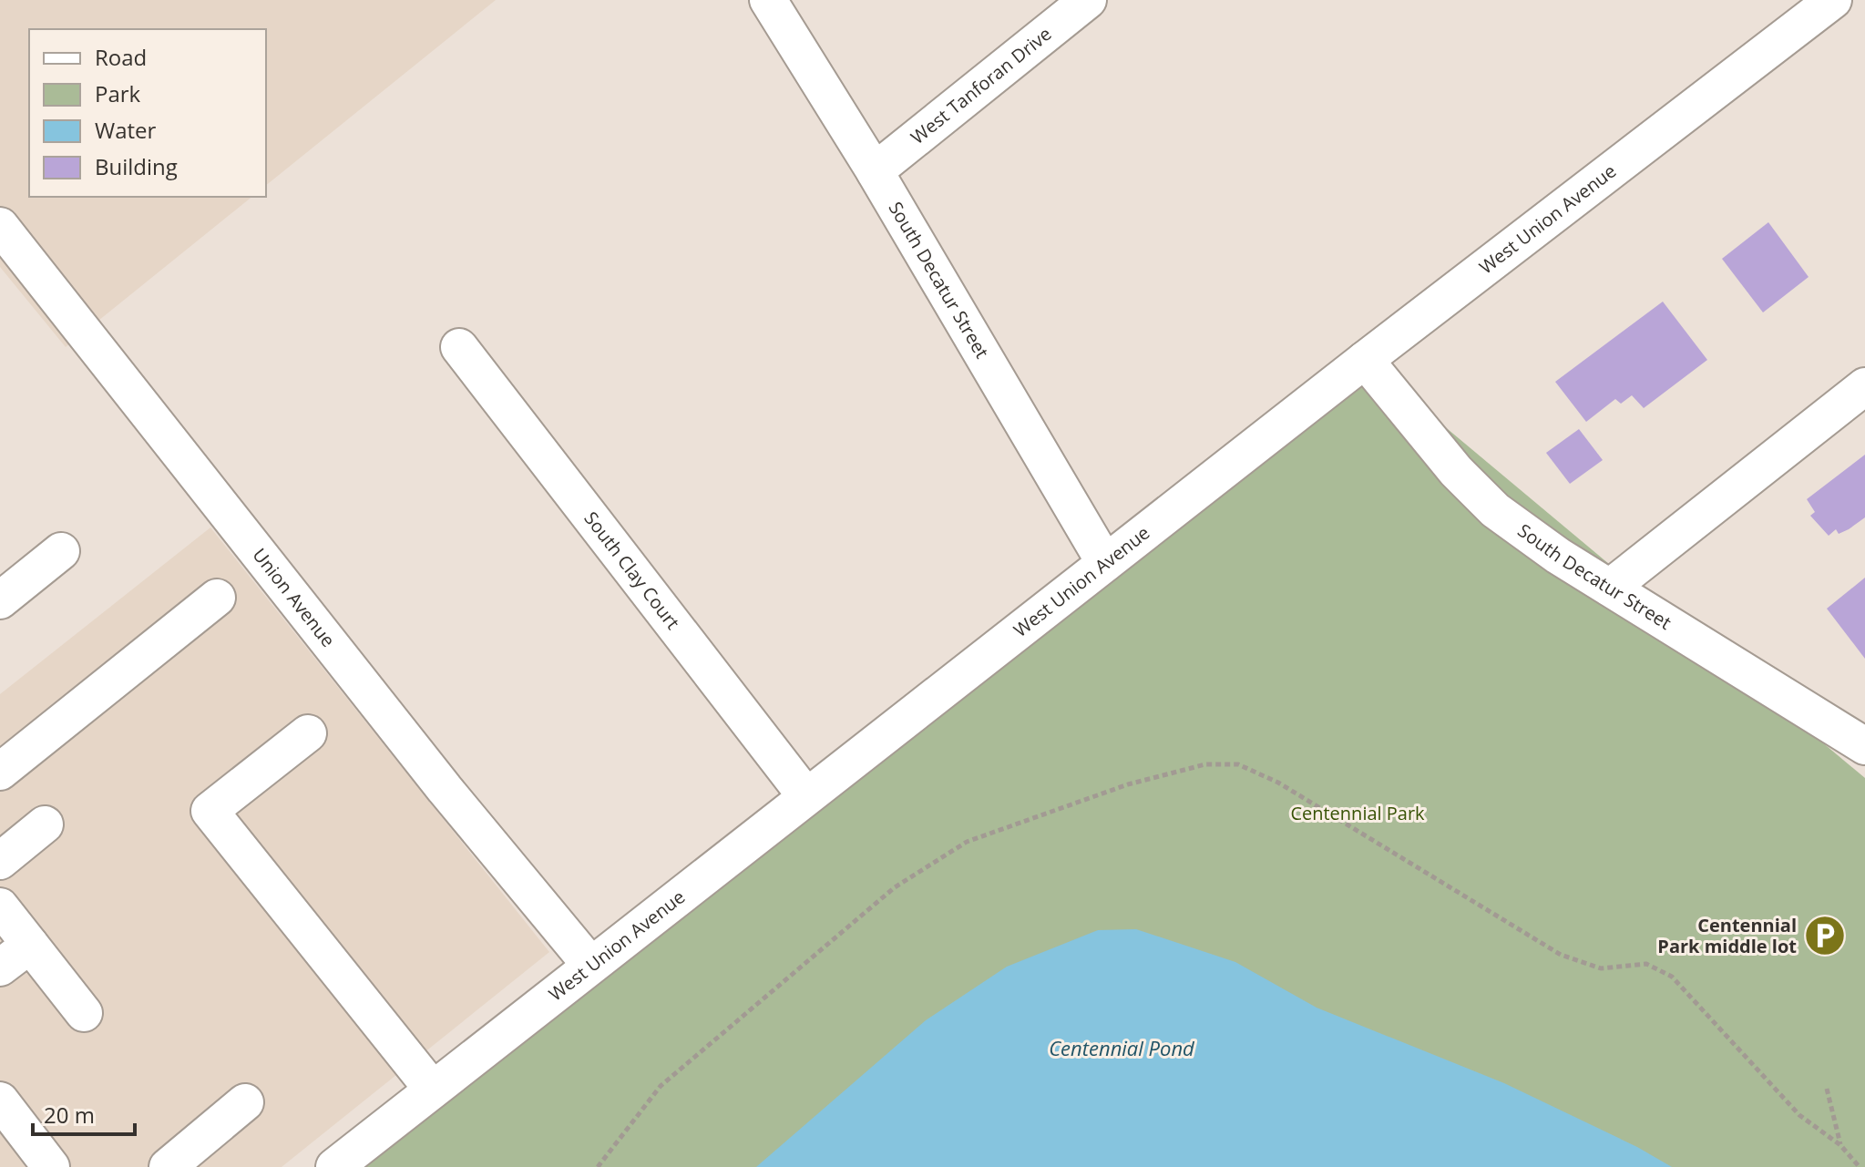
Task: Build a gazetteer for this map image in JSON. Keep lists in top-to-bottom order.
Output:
{
  "streets": {
    "street": [
      "West Tanforan Drive",
      "West Union Avenue",
      "South Decatur Street",
      "South Clay Court",
      "Union Avenue"
    ]
  },
  "crossings": [
    ["West Tanforan Drive", "South Decatur Street"],
    ["West Union Avenue", "South Decatur Street"],
    ["West Union Avenue", "South Clay Court"],
    ["West Union Avenue", "Union Avenue"]
  ],
  "water": ["Centennial Pond"],
  "parks": ["Centennial Park"],
  "places": {
    "parking": ["Centennial Park middle lot"]
  },
  "legend": [
    "Road",
    "Park",
    "Water",
    "Building"
  ],
  "scale_bar": "20 m"
}
